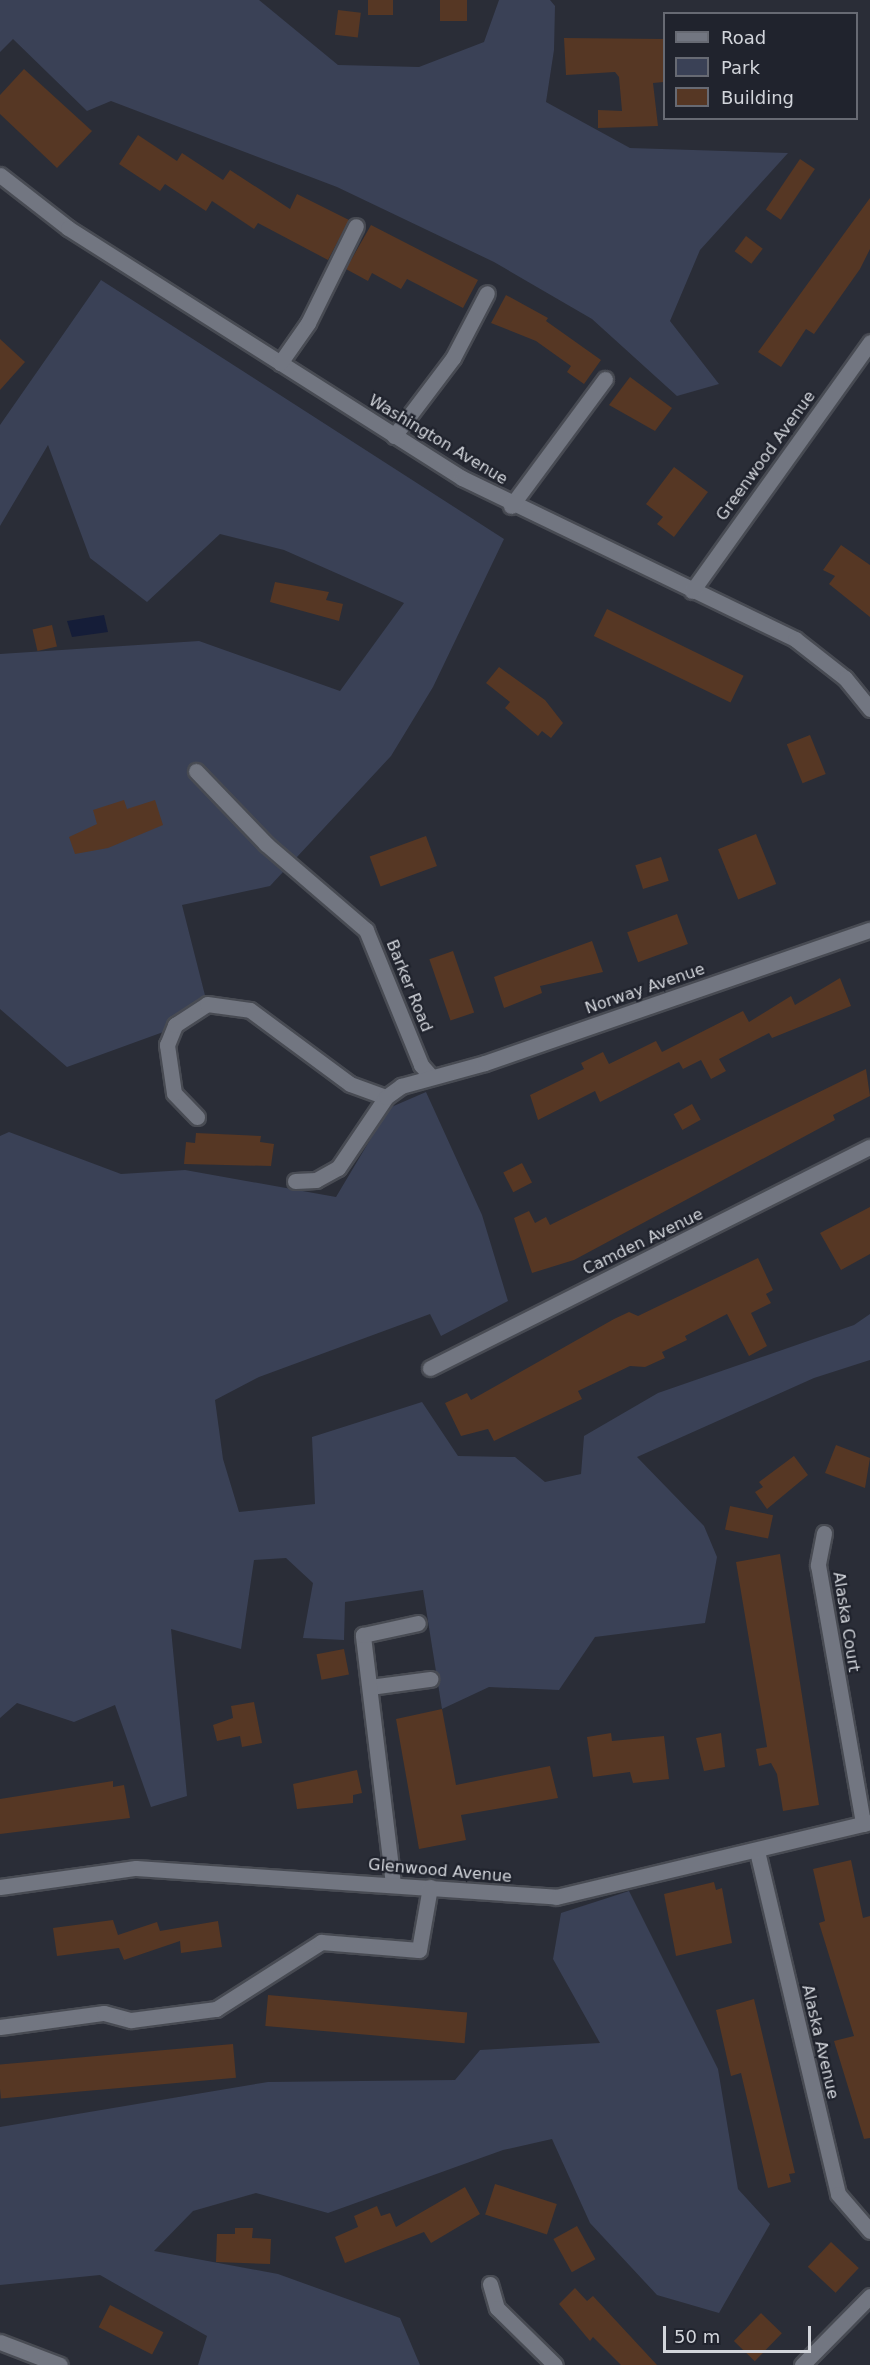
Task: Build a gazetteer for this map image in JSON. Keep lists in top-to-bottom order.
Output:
{
  "streets": {
    "street": [
      "Washington Avenue",
      "Greenwood Avenue",
      "Barker Road",
      "Norway Avenue",
      "Camden Avenue",
      "Alaska Court",
      "Glenwood Avenue",
      "Alaska Avenue"
    ]
  },
  "crossings": [
    ["Washington Avenue", "Greenwood Avenue"],
    ["Barker Road", "Norway Avenue"],
    ["Alaska Court", "Glenwood Avenue"],
    ["Glenwood Avenue", "Alaska Avenue"]
  ],
  "legend": ["Road", "Park", "Building"],
  "scale_bar": "50 m"
}
